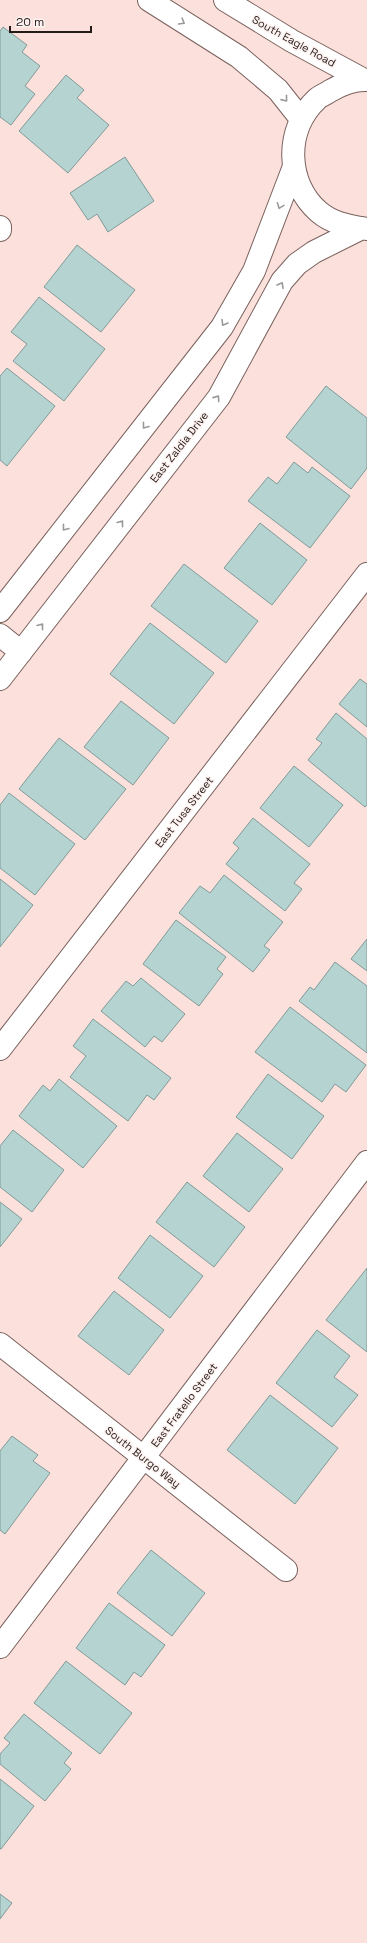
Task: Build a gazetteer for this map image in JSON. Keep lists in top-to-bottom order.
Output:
{
  "streets": {
    "street": [
      "South Eagle Road",
      "East Zaldia Drive",
      "East Tusa Street",
      "East Fratello Street",
      "South Burgo Way"
    ]
  },
  "crossings": [
    ["East Fratello Street", "South Burgo Way"]
  ],
  "scale_bar": "20 m"
}
